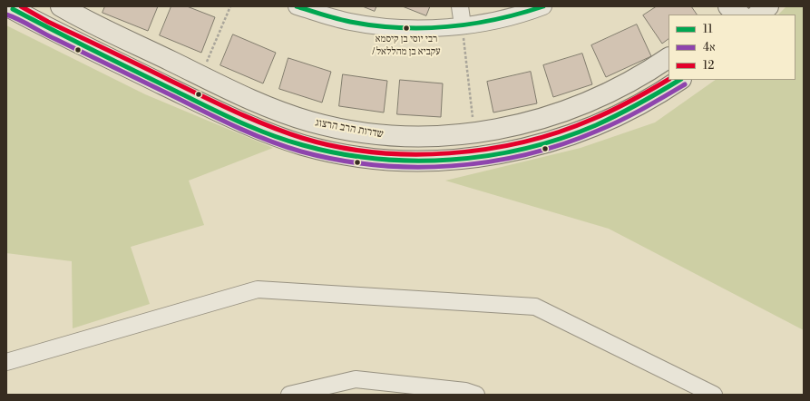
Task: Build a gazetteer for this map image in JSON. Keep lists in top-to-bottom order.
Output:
{
  "streets": {
    "main road": ["שדרות הרב הרצוג"]
  },
  "places": ["רבי יוסי בן קיסמא / עקביא בן מהללאל"],
  "lines": ["transit line 11", "transit line 12", "transit line 4א"],
  "legend": ["11", "4א", "12"]
}
